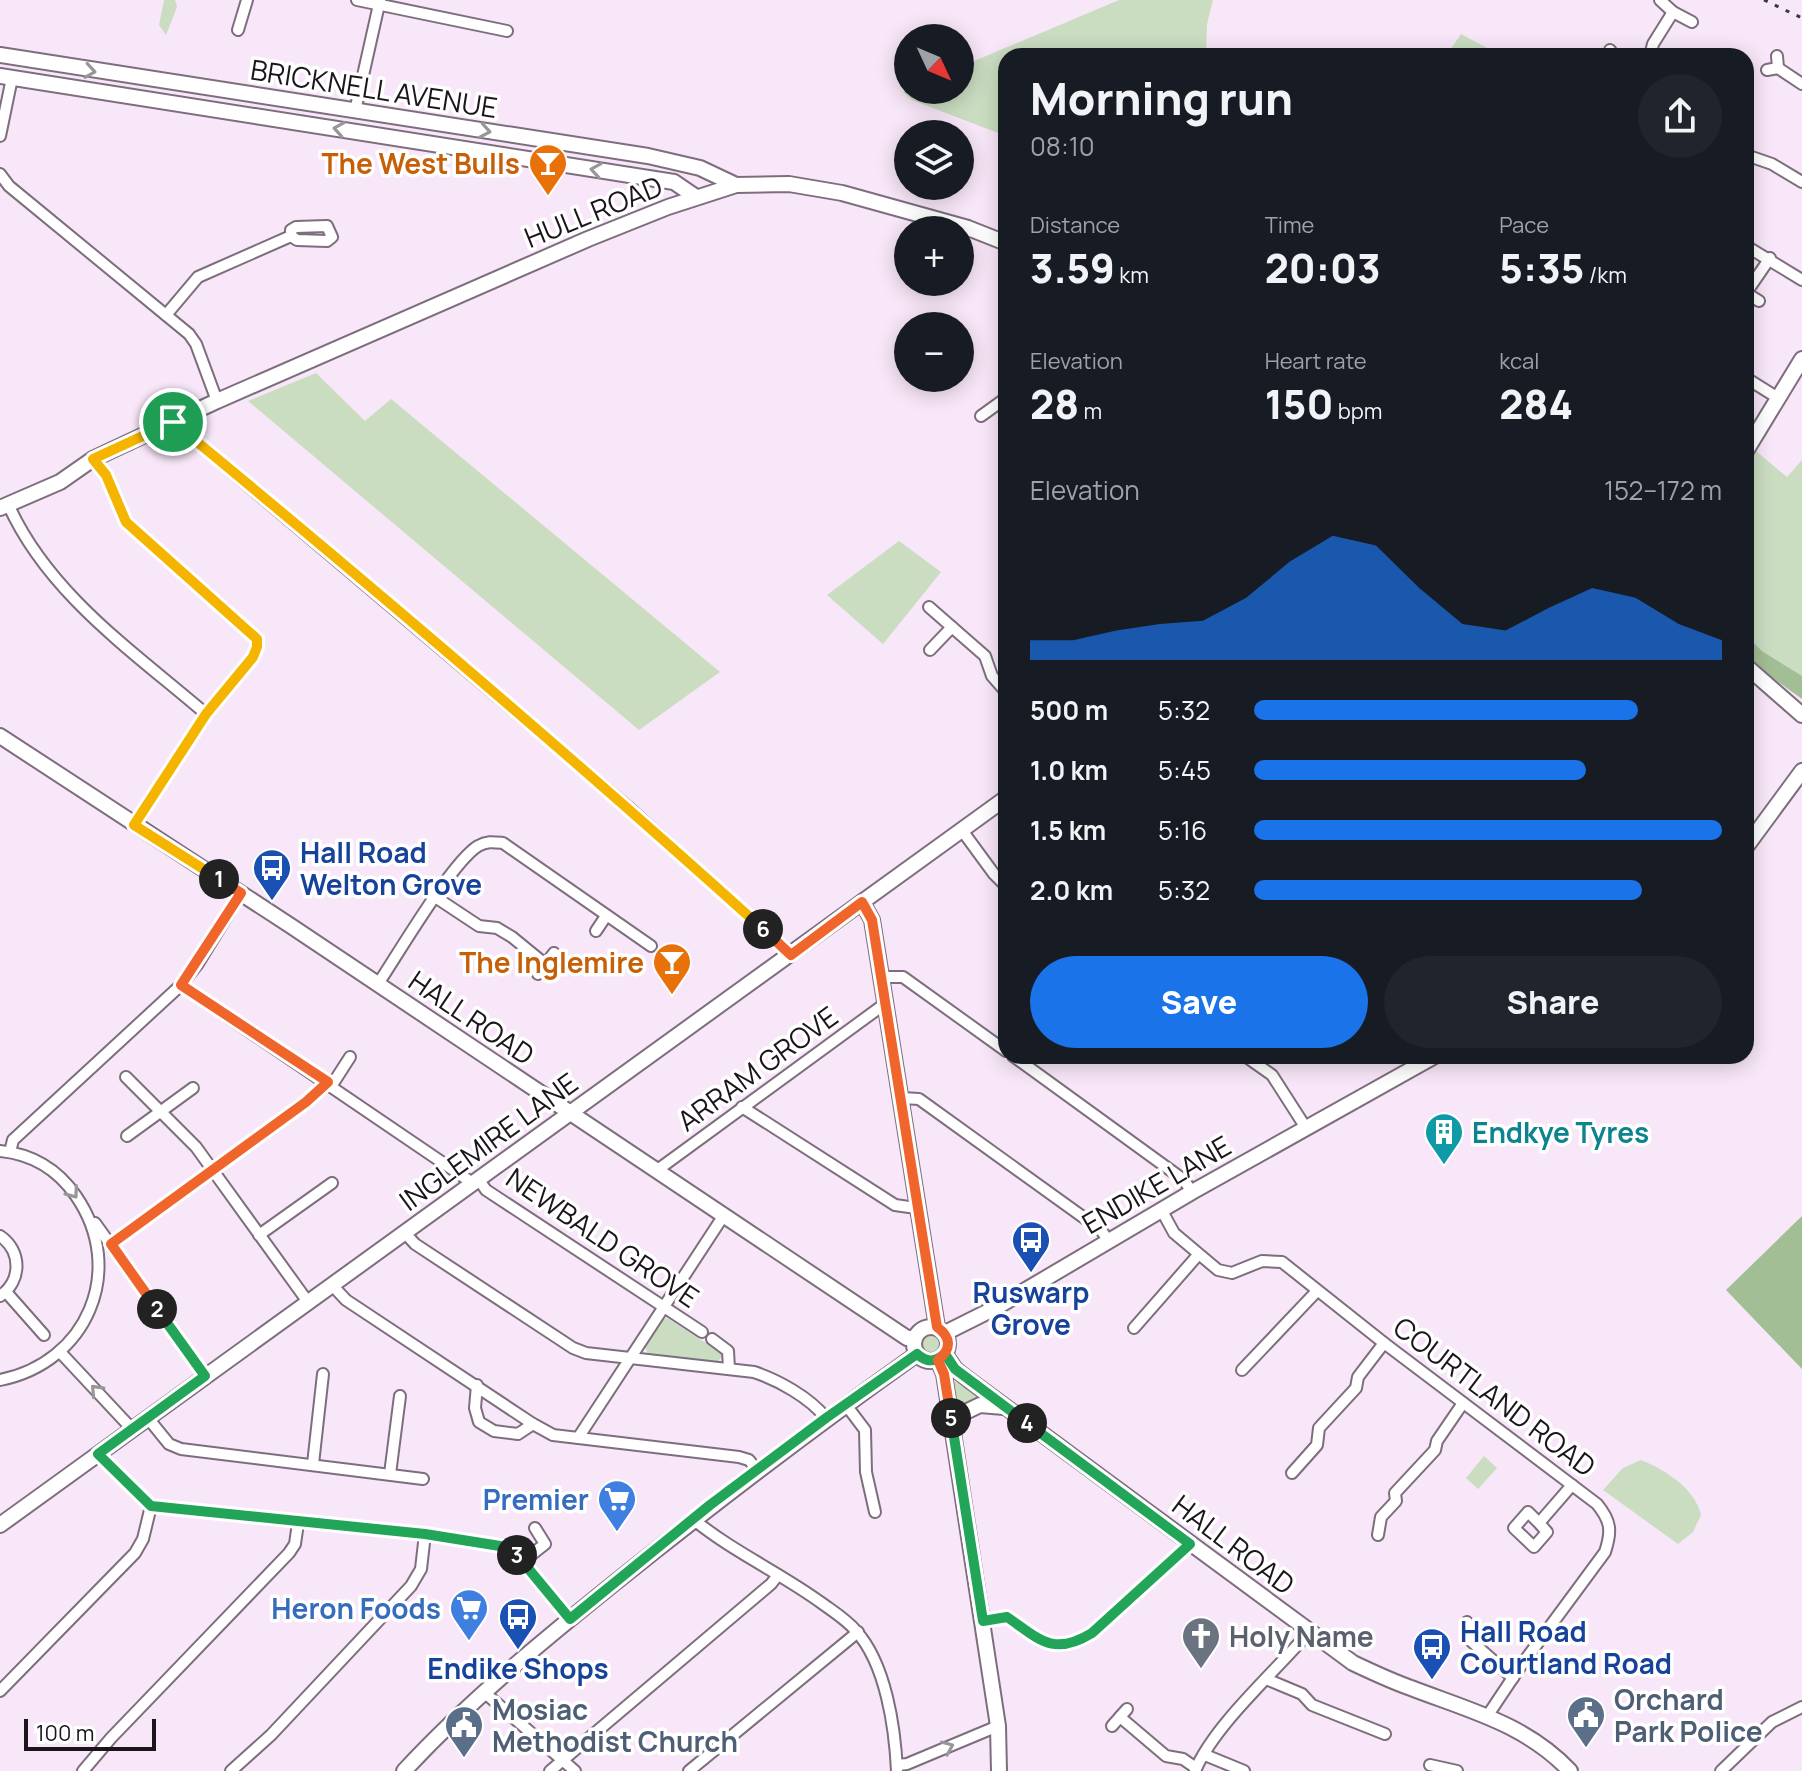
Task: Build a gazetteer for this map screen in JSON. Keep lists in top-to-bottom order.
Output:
{
  "streets": {
    "street": [
      "BRICKNELL AVENUE",
      "HULL ROAD",
      "HALL ROAD",
      "ARRAM GROVE",
      "INGLEMIRE LANE",
      "ENDIKE LANE",
      "NEWBALD GROVE",
      "COURTLAND ROAD"
    ]
  },
  "crossings": [
    ["BRICKNELL AVENUE", "HULL ROAD"],
    ["HALL ROAD", "ARRAM GROVE"],
    ["HALL ROAD", "INGLEMIRE LANE"],
    ["HALL ROAD", "ENDIKE LANE"],
    ["HALL ROAD", "COURTLAND ROAD"],
    ["INGLEMIRE LANE", "NEWBALD GROVE"],
    ["ENDIKE LANE", "COURTLAND ROAD"]
  ],
  "places": {
    "bar": ["The West Bulls", "The Inglemire"],
    "bus stop": [
      "Hall Road Welton Grove",
      "Ruswarp Grove",
      "Endike Shops",
      "Hall Road Courtland Road"
    ],
    "building": ["Endkye Tyres"],
    "supermarket": ["Premier", "Heron Foods"],
    "church": ["Holy Name"],
    "public building": ["Orchard Park Police", "Mosiac Methodist Church"]
  },
  "scale_bar": "100 m",
  "north": "bottom right",
  "page": {
    "map_buttons": ["+", "−"],
    "heading": ["Morning run", "08:10"],
    "stats": [
      ["Distance", "3.59 km"],
      ["Time", "20:03"],
      ["Pace", "5:35 /km"],
      ["Elevation", "28 m"],
      ["Heart rate", "150 bpm"],
      ["kcal", "284"]
    ],
    "chart": ["Elevation", "152–172 m"],
    "list": [
      {
        "name": "500 m",
        "note": "5:32"
      },
      {
        "name": "1.0 km",
        "note": "5:45"
      },
      {
        "name": "1.5 km",
        "note": "5:16"
      },
      {
        "name": "2.0 km",
        "note": "5:32"
      }
    ],
    "pins": [
      "1",
      "6",
      "2",
      "5",
      "4",
      "3"
    ],
    "buttons": ["Save", "Share"],
    "scale": "100 m"
  }
}
